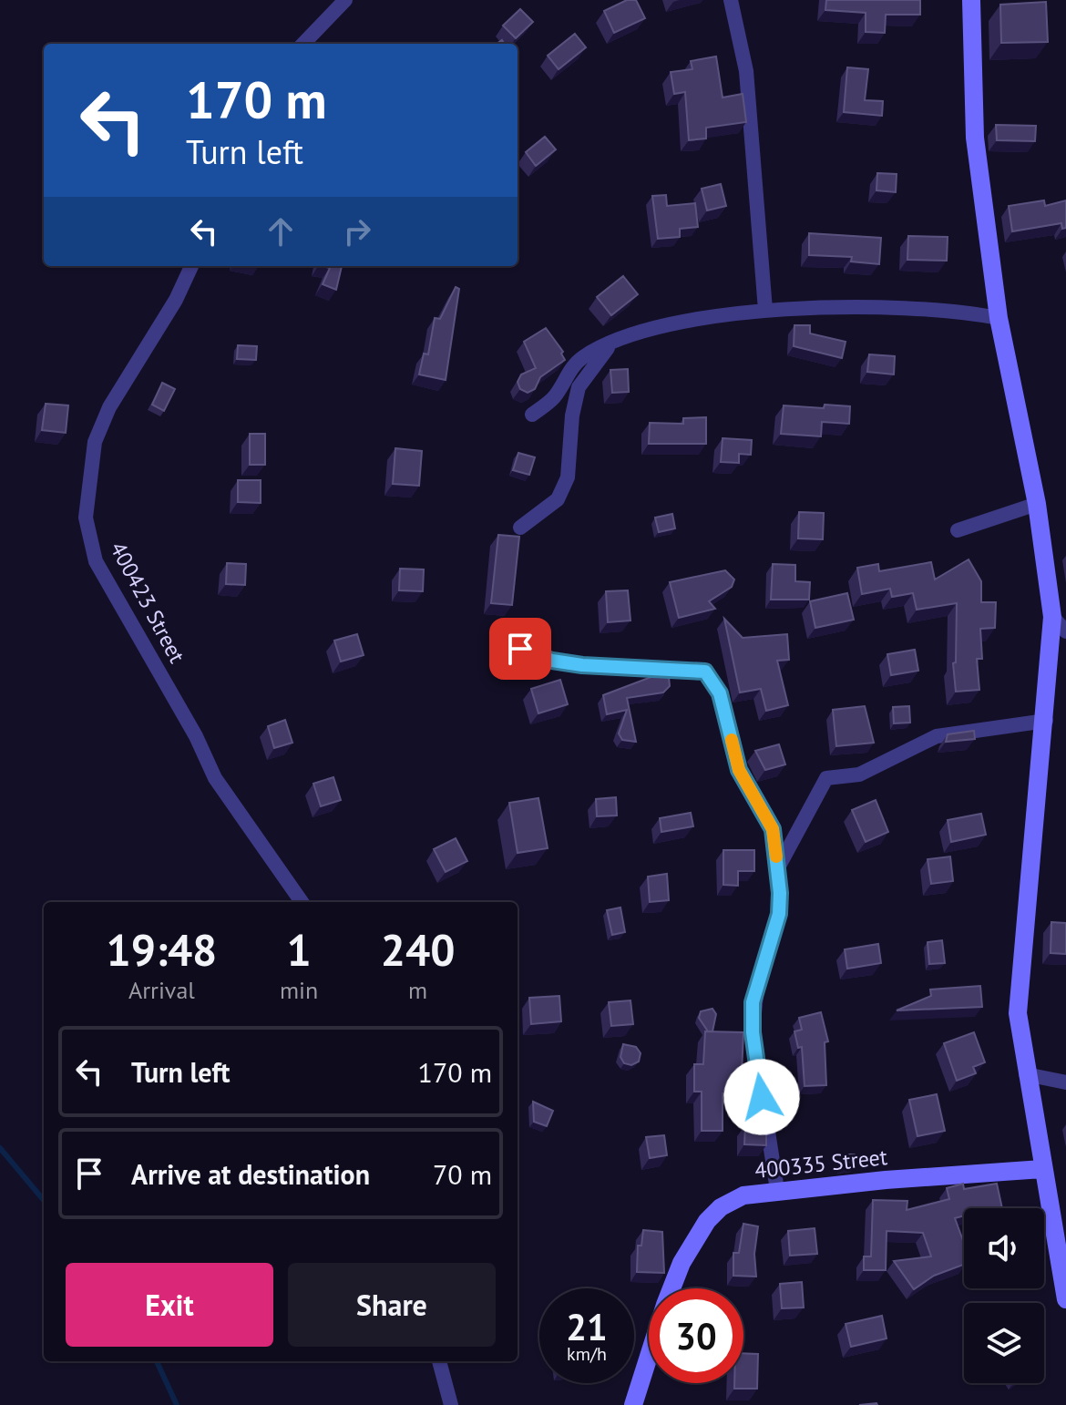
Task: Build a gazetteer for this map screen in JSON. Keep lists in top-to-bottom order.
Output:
{
  "streets": {
    "street": ["400423 Street", "400335 Street"]
  },
  "page": {
    "turn": ["170 m", "Turn left"],
    "eta": [
      "19:48",
      "Arrival",
      "1",
      "min",
      "240",
      "m"
    ],
    "list": [
      {
        "name": "Turn left",
        "value": "170 m"
      },
      {
        "name": "Arrive at destination",
        "value": "70 m"
      }
    ],
    "buttons": ["Exit", "Share"],
    "speed": "21 km/h",
    "limit": "30"
  }
}
